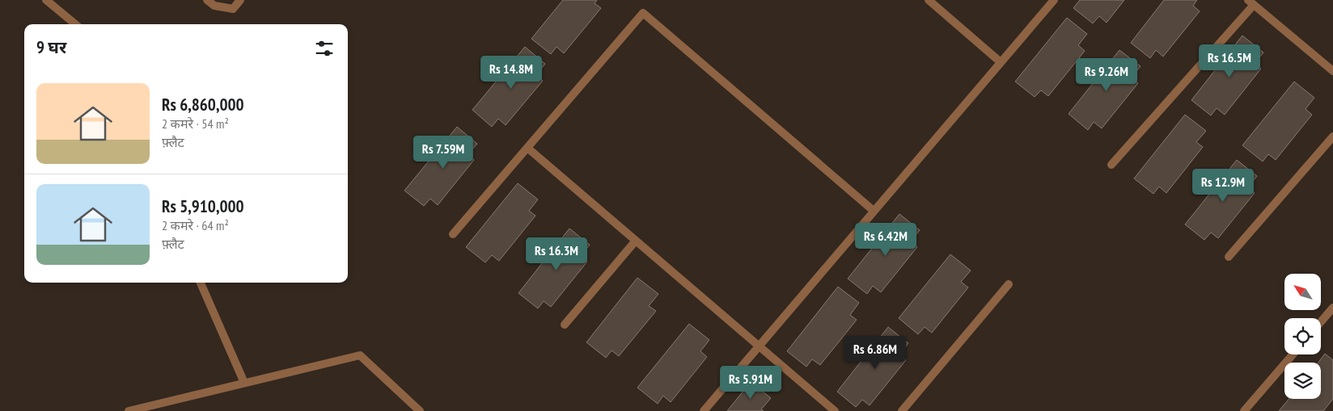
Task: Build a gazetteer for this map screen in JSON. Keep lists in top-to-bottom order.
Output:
{
  "north": "top left",
  "page": {
    "heading": "9 घर",
    "price": [
      "Rs 16.5M",
      "Rs 14.8M",
      "Rs 9.26M",
      "Rs 7.59M",
      "Rs 12.9M",
      "Rs 6.42M",
      "Rs 16.3M",
      "Rs 6.86M",
      "Rs 5.91M"
    ],
    "list": [
      {
        "name": "Rs 6,860,000",
        "note": "2 कमरे · 54 m² · फ़्लैट"
      },
      {
        "name": "Rs 5,910,000",
        "note": "2 कमरे · 64 m² · फ़्लैट"
      }
    ]
  }
}
